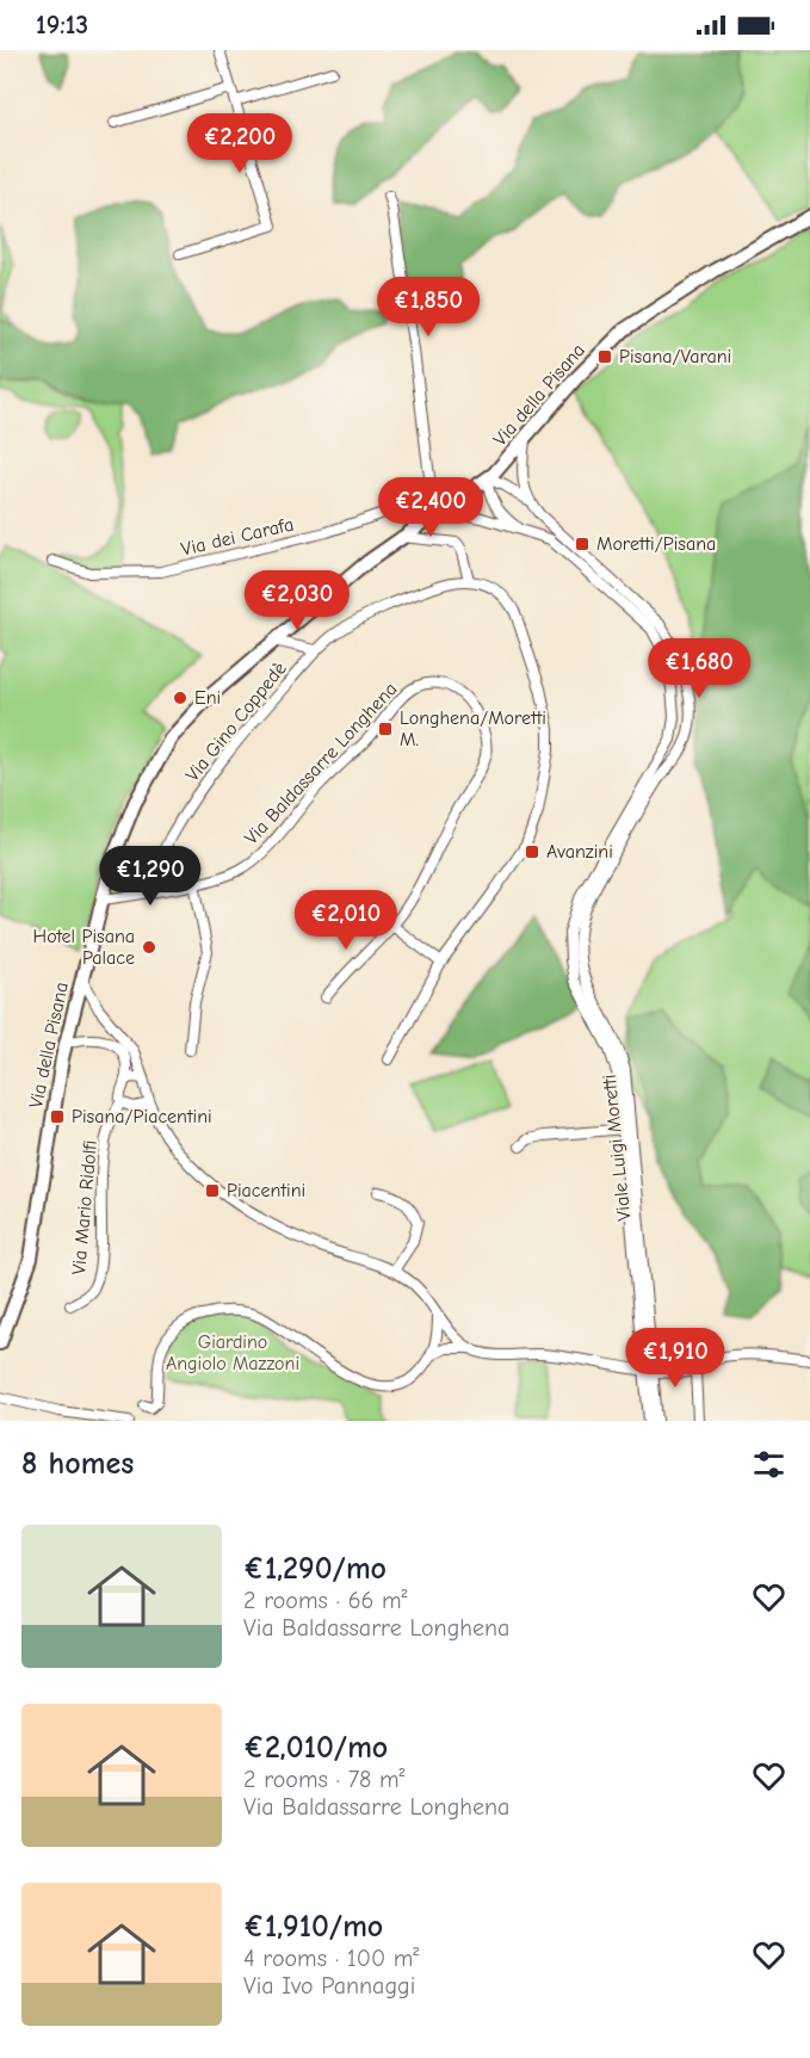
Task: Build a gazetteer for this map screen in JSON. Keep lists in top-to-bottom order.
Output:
{
  "streets": {
    "main road": ["Via della Pisana"],
    "street": [
      "Via dei Carafa",
      "Via Gino Coppedè",
      "Via Baldassarre Longhena",
      "Viale Luigi Moretti",
      "Via Mario Ridolfi"
    ]
  },
  "crossings": [
    ["Via della Pisana", "Via Baldassarre Longhena"],
    ["Via della Pisana", "Viale Luigi Moretti"],
    ["Via Gino Coppedè", "Via Baldassarre Longhena"]
  ],
  "parks": ["Giardino Angiolo Mazzoni"],
  "places": {
    "transit": [
      "Pisana/Varani",
      "Moretti/Pisana",
      "Longhena/Moretti M.",
      "Avanzini",
      "Pisana/Piacentini",
      "Piacentini"
    ],
    "other": ["Eni", "Hotel Pisana Palace"]
  },
  "page": {
    "status": "19:13",
    "price": [
      "€2,200",
      "€1,850",
      "€2,400",
      "€2,030",
      "€1,680",
      "€1,290",
      "€2,010",
      "€1,910"
    ],
    "heading": "8 homes",
    "list": [
      {
        "name": "€1,290/mo",
        "note": "2 rooms · 66 m² · Via Baldassarre Longhena"
      },
      {
        "name": "€2,010/mo",
        "note": "2 rooms · 78 m² · Via Baldassarre Longhena"
      },
      {
        "name": "€1,910/mo",
        "note": "4 rooms · 100 m² · Via Ivo Pannaggi"
      }
    ]
  }
}
